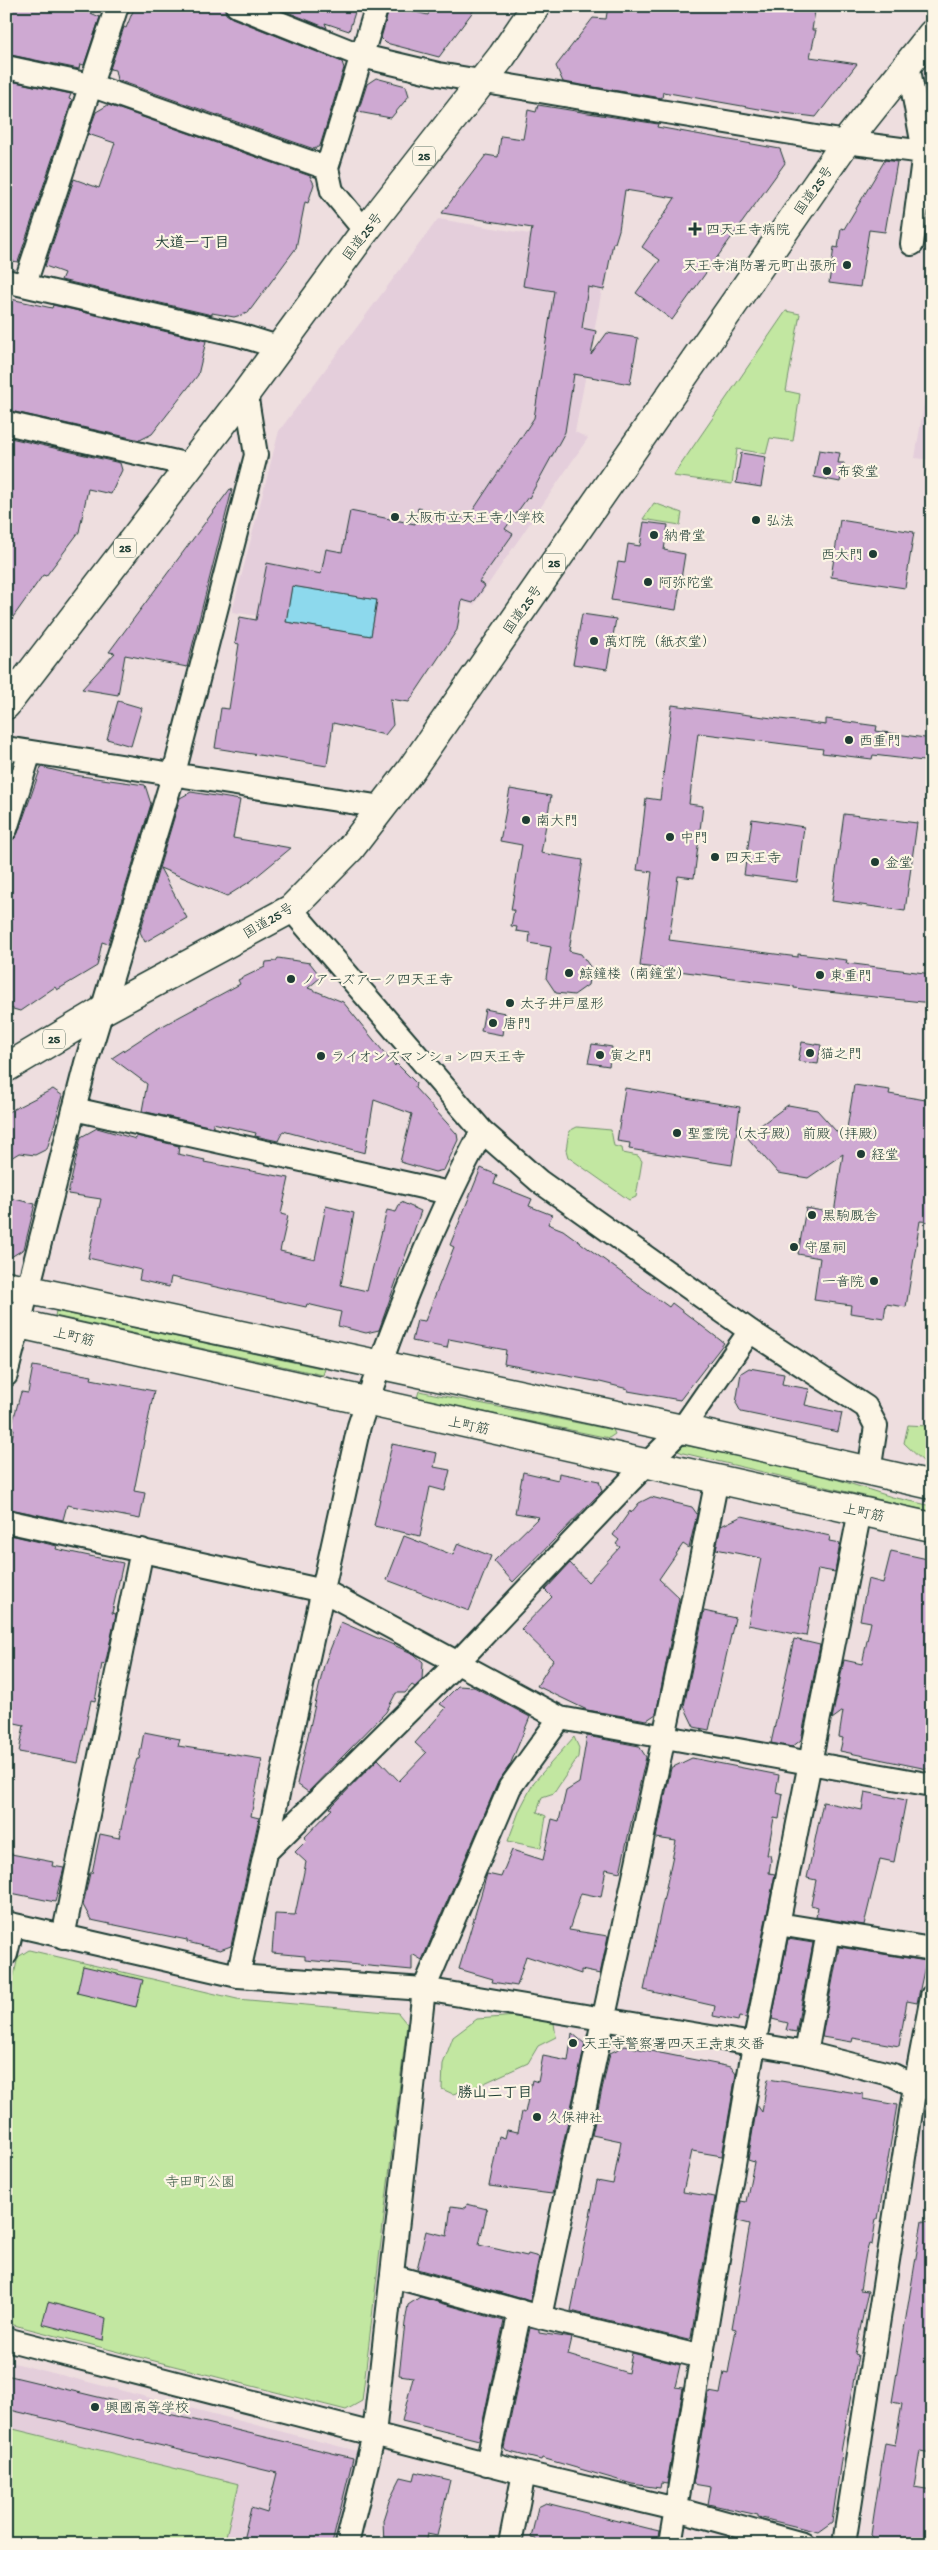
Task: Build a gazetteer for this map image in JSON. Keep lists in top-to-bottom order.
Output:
{
  "streets": {
    "main road": ["25", "国道25号", "上町筋"]
  },
  "districts": ["大道一丁目", "勝山二丁目"],
  "parks": ["寺田町公園"],
  "places": {
    "health": ["四天王寺病院"],
    "other": [
      "天王寺消防署元町出張所",
      "布袋堂",
      "大阪市立天王寺小学校",
      "弘法",
      "納骨堂",
      "西大門",
      "阿弥陀堂",
      "萬灯院（紙衣堂）",
      "西重門",
      "南大門",
      "中門",
      "四天王寺",
      "金堂",
      "鯨鐘楼（南鐘堂）",
      "東重門",
      "ノアーズアーク四天王寺",
      "太子井戸屋形",
      "唐門",
      "猫之門",
      "寅之門",
      "ライオンズマンション四天王寺",
      "聖霊院（太子殿） 前殿（拝殿）",
      "経堂",
      "黒駒厩舎",
      "守屋祠",
      "一音院",
      "天王寺警察署四天王寺東交番",
      "久保神社",
      "興國高等学校"
    ]
  }
}
